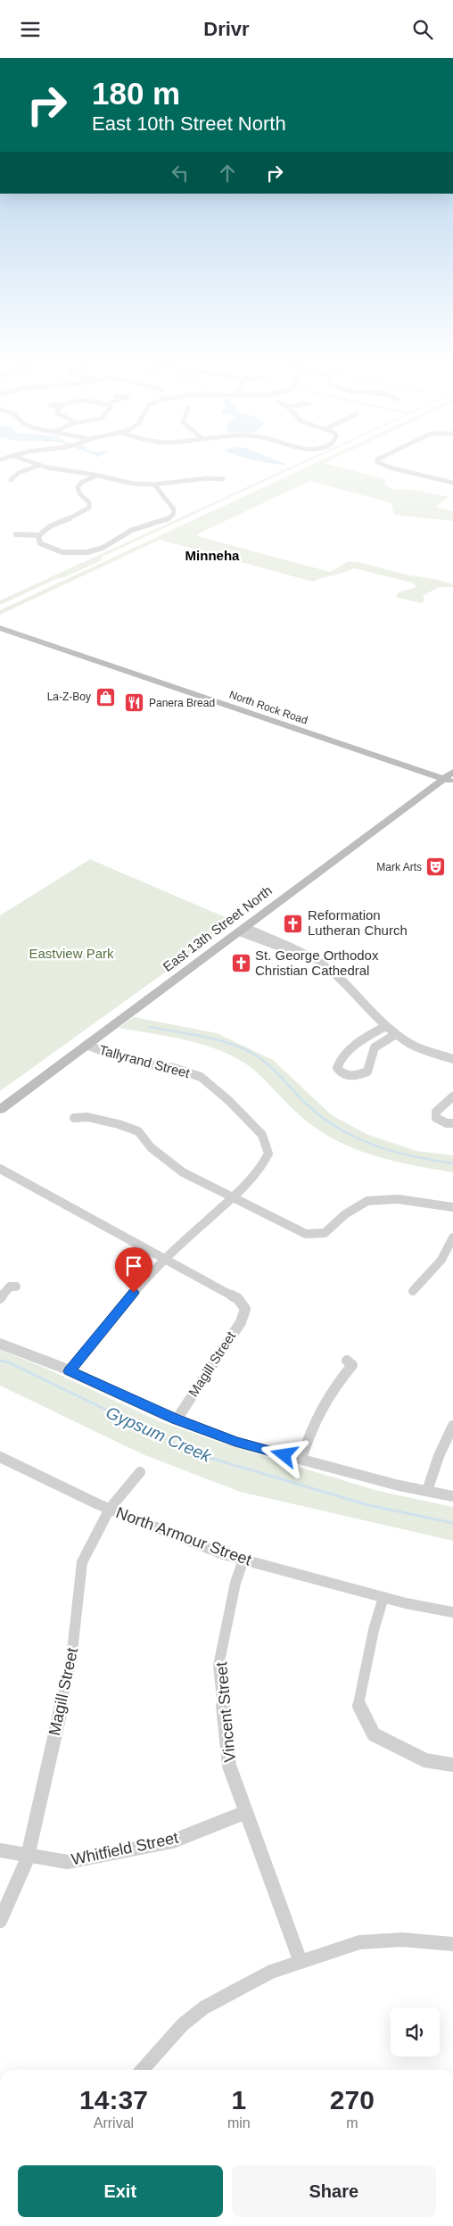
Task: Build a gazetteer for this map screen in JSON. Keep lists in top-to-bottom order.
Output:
{
  "streets": {
    "main road": ["North Rock Road", "East 13th Street North"],
    "street": [
      "Tallyrand Street",
      "Magill Street",
      "North Armour Street",
      "Vincent Street",
      "Whitfield Street"
    ]
  },
  "crossings": [
    ["North Rock Road", "East 13th Street North"],
    ["East 13th Street North", "Tallyrand Street"],
    ["Tallyrand Street", "Magill Street"],
    ["Magill Street", "North Armour Street"],
    ["Magill Street", "Whitfield Street"],
    ["North Armour Street", "Vincent Street"],
    ["Vincent Street", "Whitfield Street"]
  ],
  "districts": ["Minneha"],
  "water": ["Gypsum Creek"],
  "parks": ["Eastview Park"],
  "places": {
    "shop": ["La-Z-Boy"],
    "restaurant": ["Panera Bread"],
    "theatre": ["Mark Arts"],
    "church": ["Reformation Lutheran Church", "St. George Orthodox Christian Cathedral"]
  },
  "page": {
    "header": "Drivr",
    "turn": ["180 m", "East 10th Street North"],
    "eta": [
      "14:37",
      "Arrival",
      "1",
      "min",
      "270",
      "m"
    ],
    "buttons": ["Exit", "Share"]
  }
}
